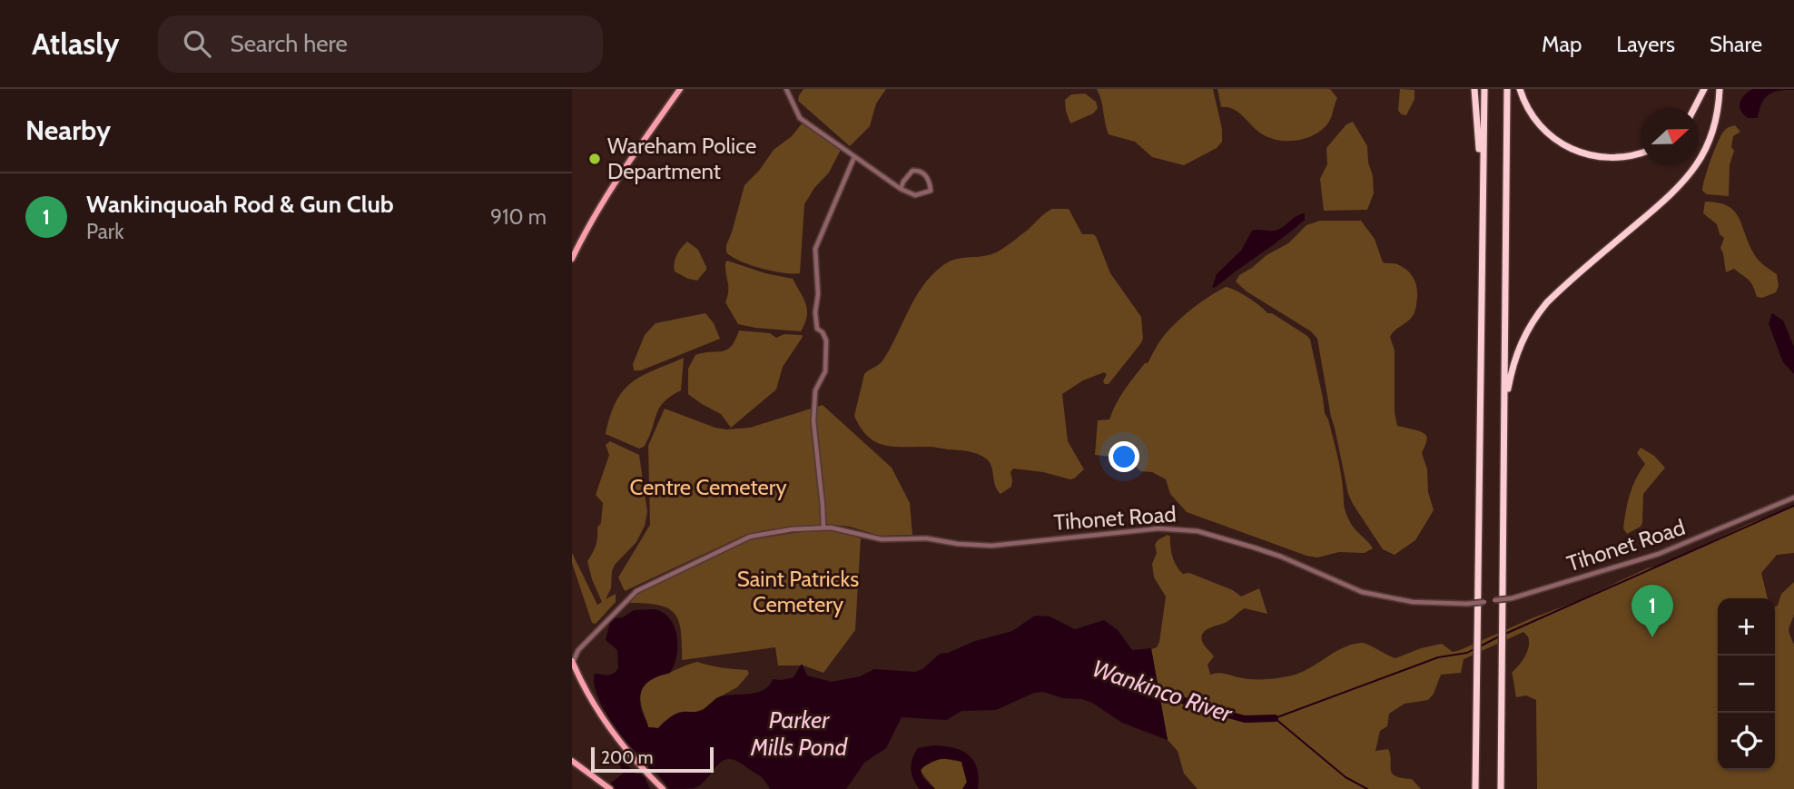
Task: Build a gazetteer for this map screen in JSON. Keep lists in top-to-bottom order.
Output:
{
  "streets": {
    "street": ["Tihonet Road"]
  },
  "water": ["Wankinco River", "Parker Mills Pond"],
  "parks": ["Centre Cemetery", "Saint Patricks Cemetery"],
  "places": ["Wareham Police Department"],
  "scale_bar": "200 m",
  "north": "right",
  "page": {
    "header": "Atlasly",
    "search": "Search here",
    "nav": ["Map", "Layers", "Share"],
    "heading": "Nearby",
    "list": [
      {
        "mark": "1",
        "name": "Wankinquoah Rod & Gun Club",
        "note": "Park",
        "value": "910 m"
      }
    ],
    "pins": "1",
    "map_buttons": ["+", "−"],
    "scale": "200 m"
  }
}
